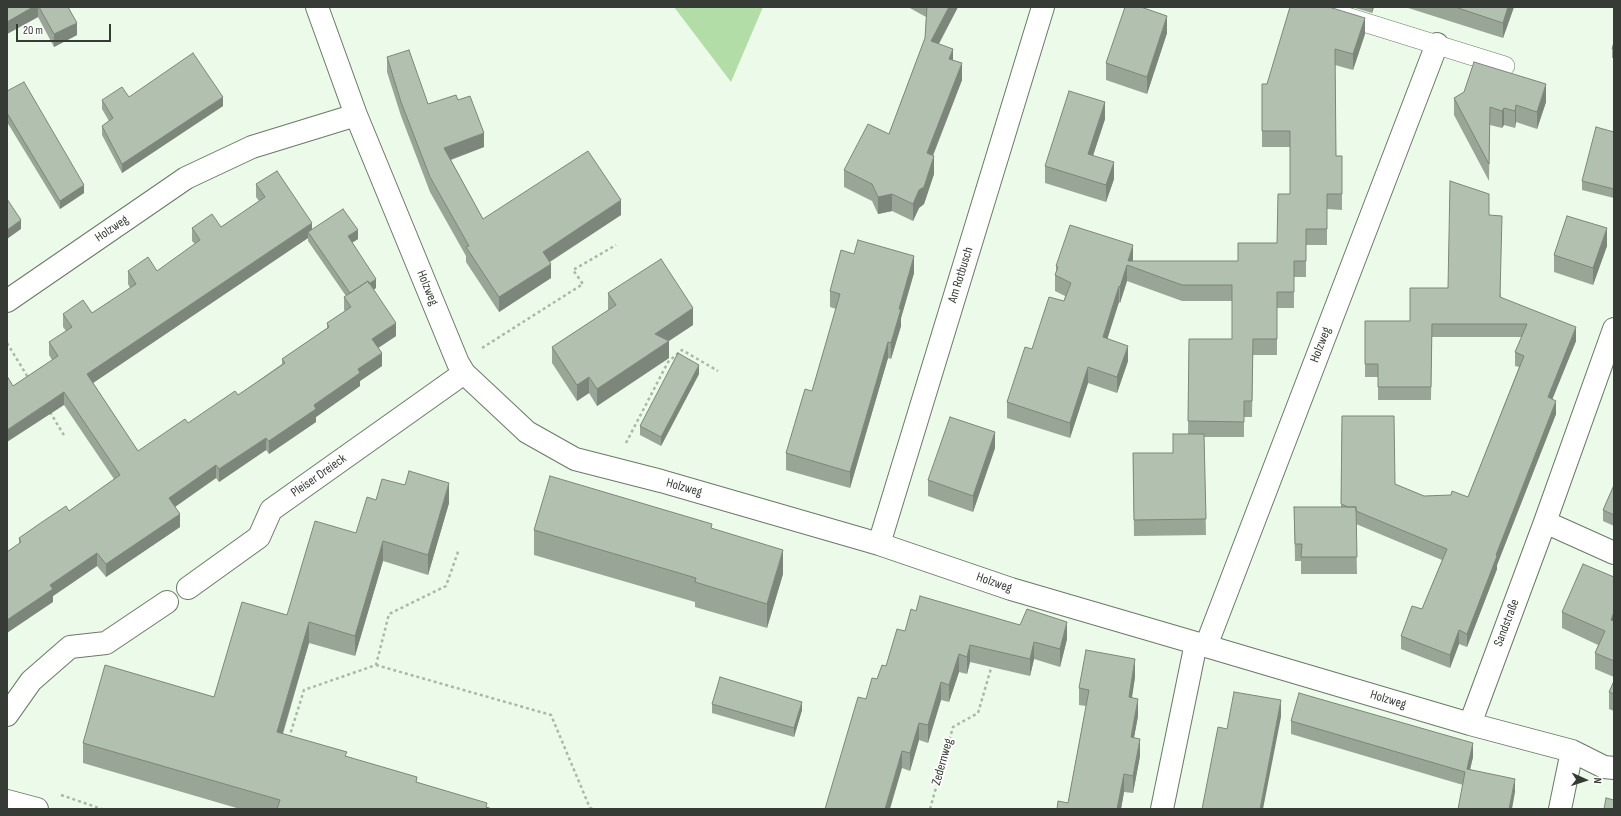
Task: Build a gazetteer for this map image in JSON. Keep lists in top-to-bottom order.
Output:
{
  "streets": {
    "street": [
      "Holzweg",
      "Am Rotbusch",
      "Pleiser Dreieck",
      "Sandstraße"
    ],
    "path": ["Zedernweg"]
  },
  "crossings": [
    ["Holzweg", "Am Rotbusch"],
    ["Holzweg", "Pleiser Dreieck"],
    ["Holzweg", "Sandstraße"]
  ],
  "scale_bar": "20 m",
  "north": "right"
}
